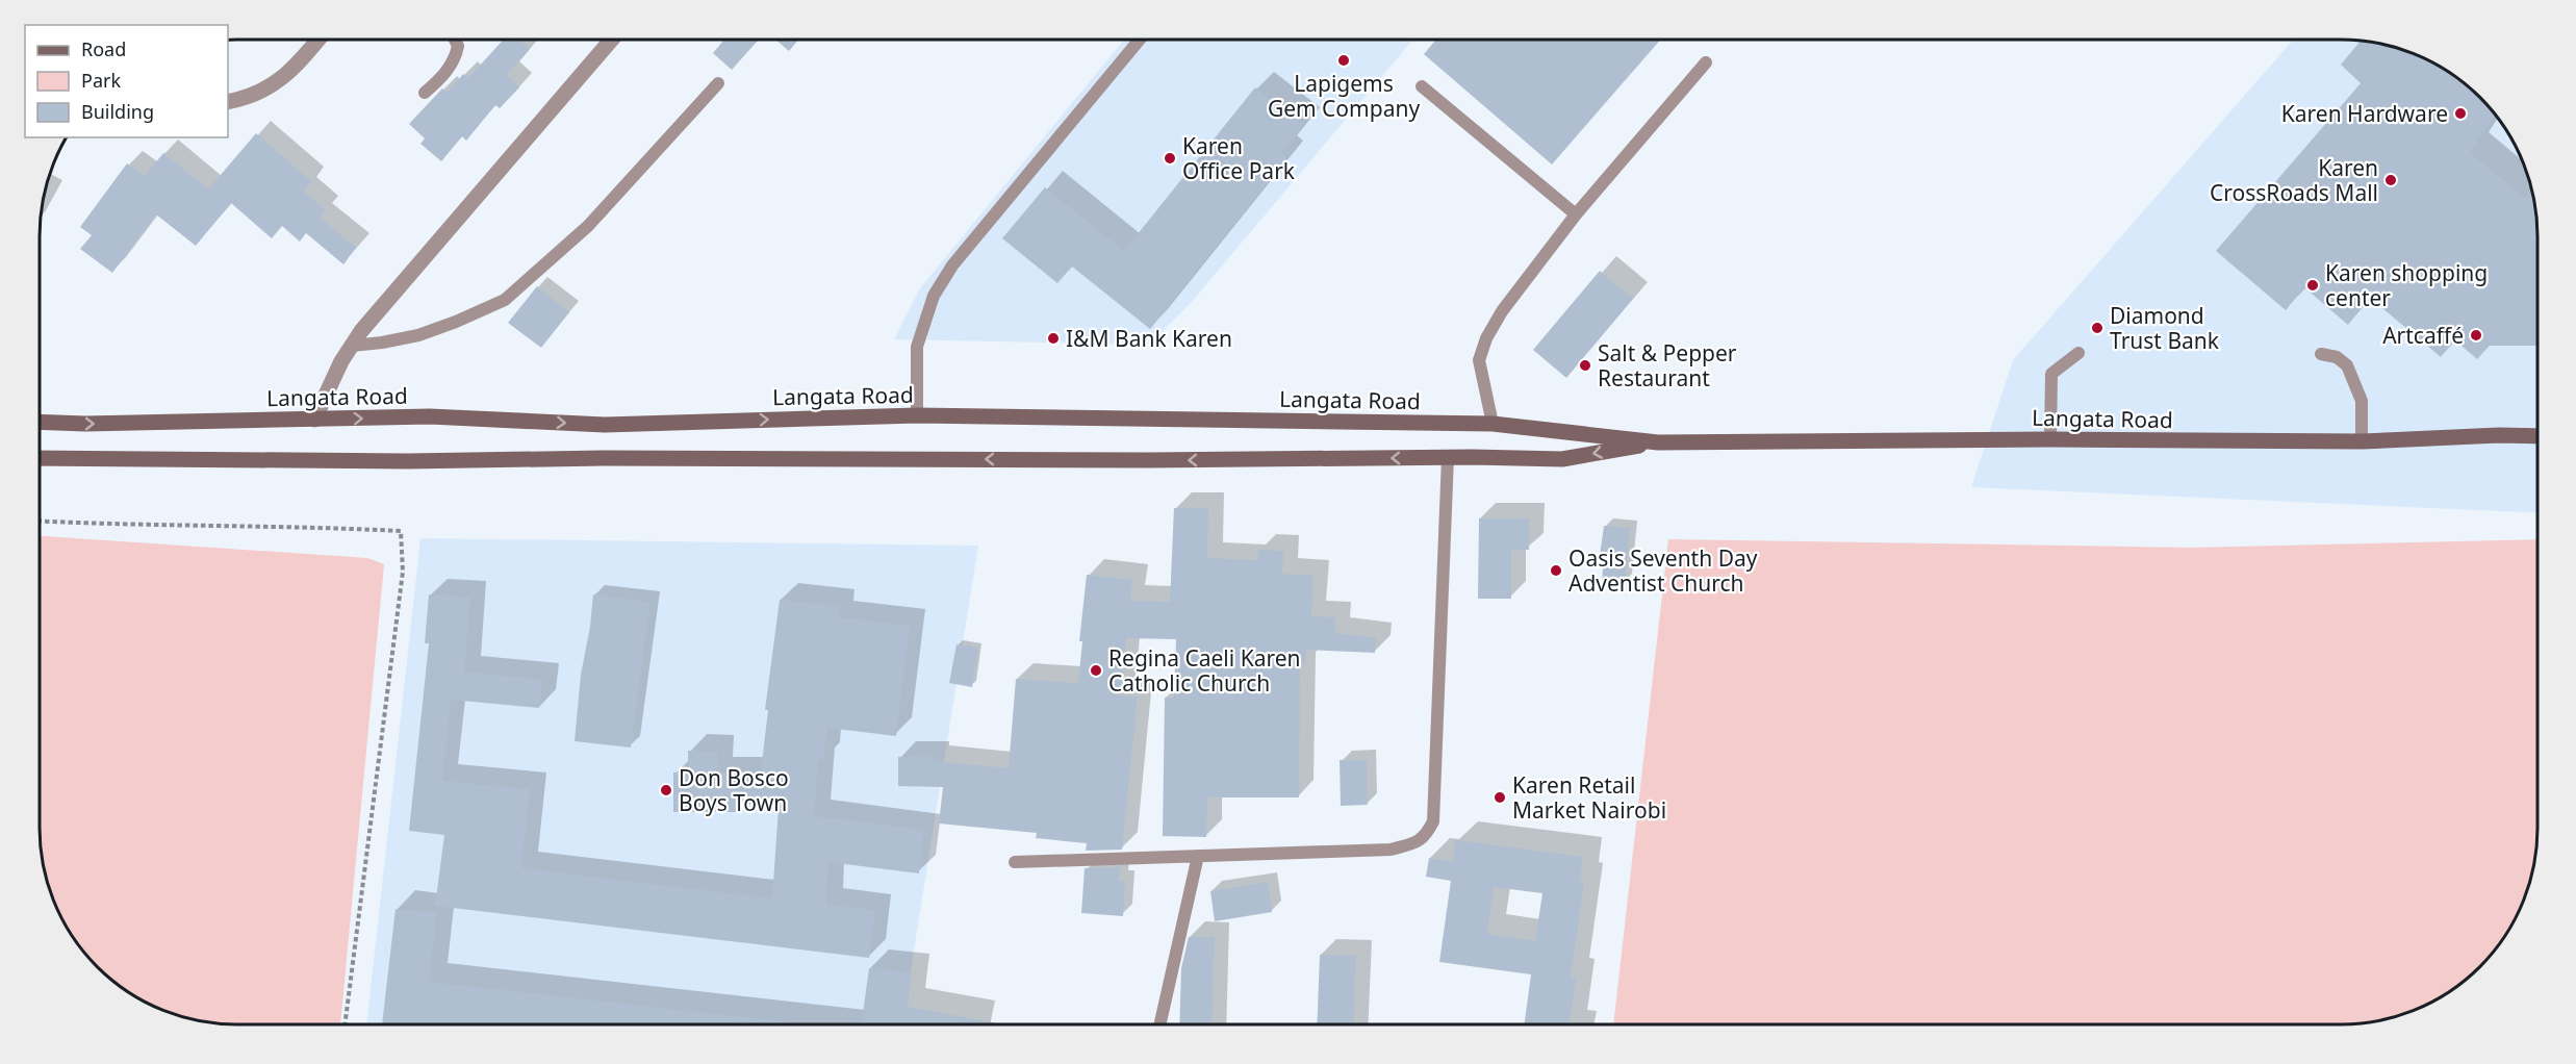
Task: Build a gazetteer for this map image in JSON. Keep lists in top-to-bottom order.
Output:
{
  "streets": {
    "main road": ["Langata Road"]
  },
  "places": [
    "Lapigems Gem Company",
    "Karen Hardware",
    "Karen Office Park",
    "Karen CrossRoads Mall",
    "Karen shopping center",
    "Diamond Trust Bank",
    "Artcaffé",
    "I&M Bank Karen",
    "Salt & Pepper Restaurant",
    "Oasis Seventh Day Adventist Church",
    "Regina Caeli Karen Catholic Church",
    "Don Bosco Boys Town",
    "Karen Retail Market Nairobi"
  ],
  "legend": ["Road", "Park", "Building"]
}
